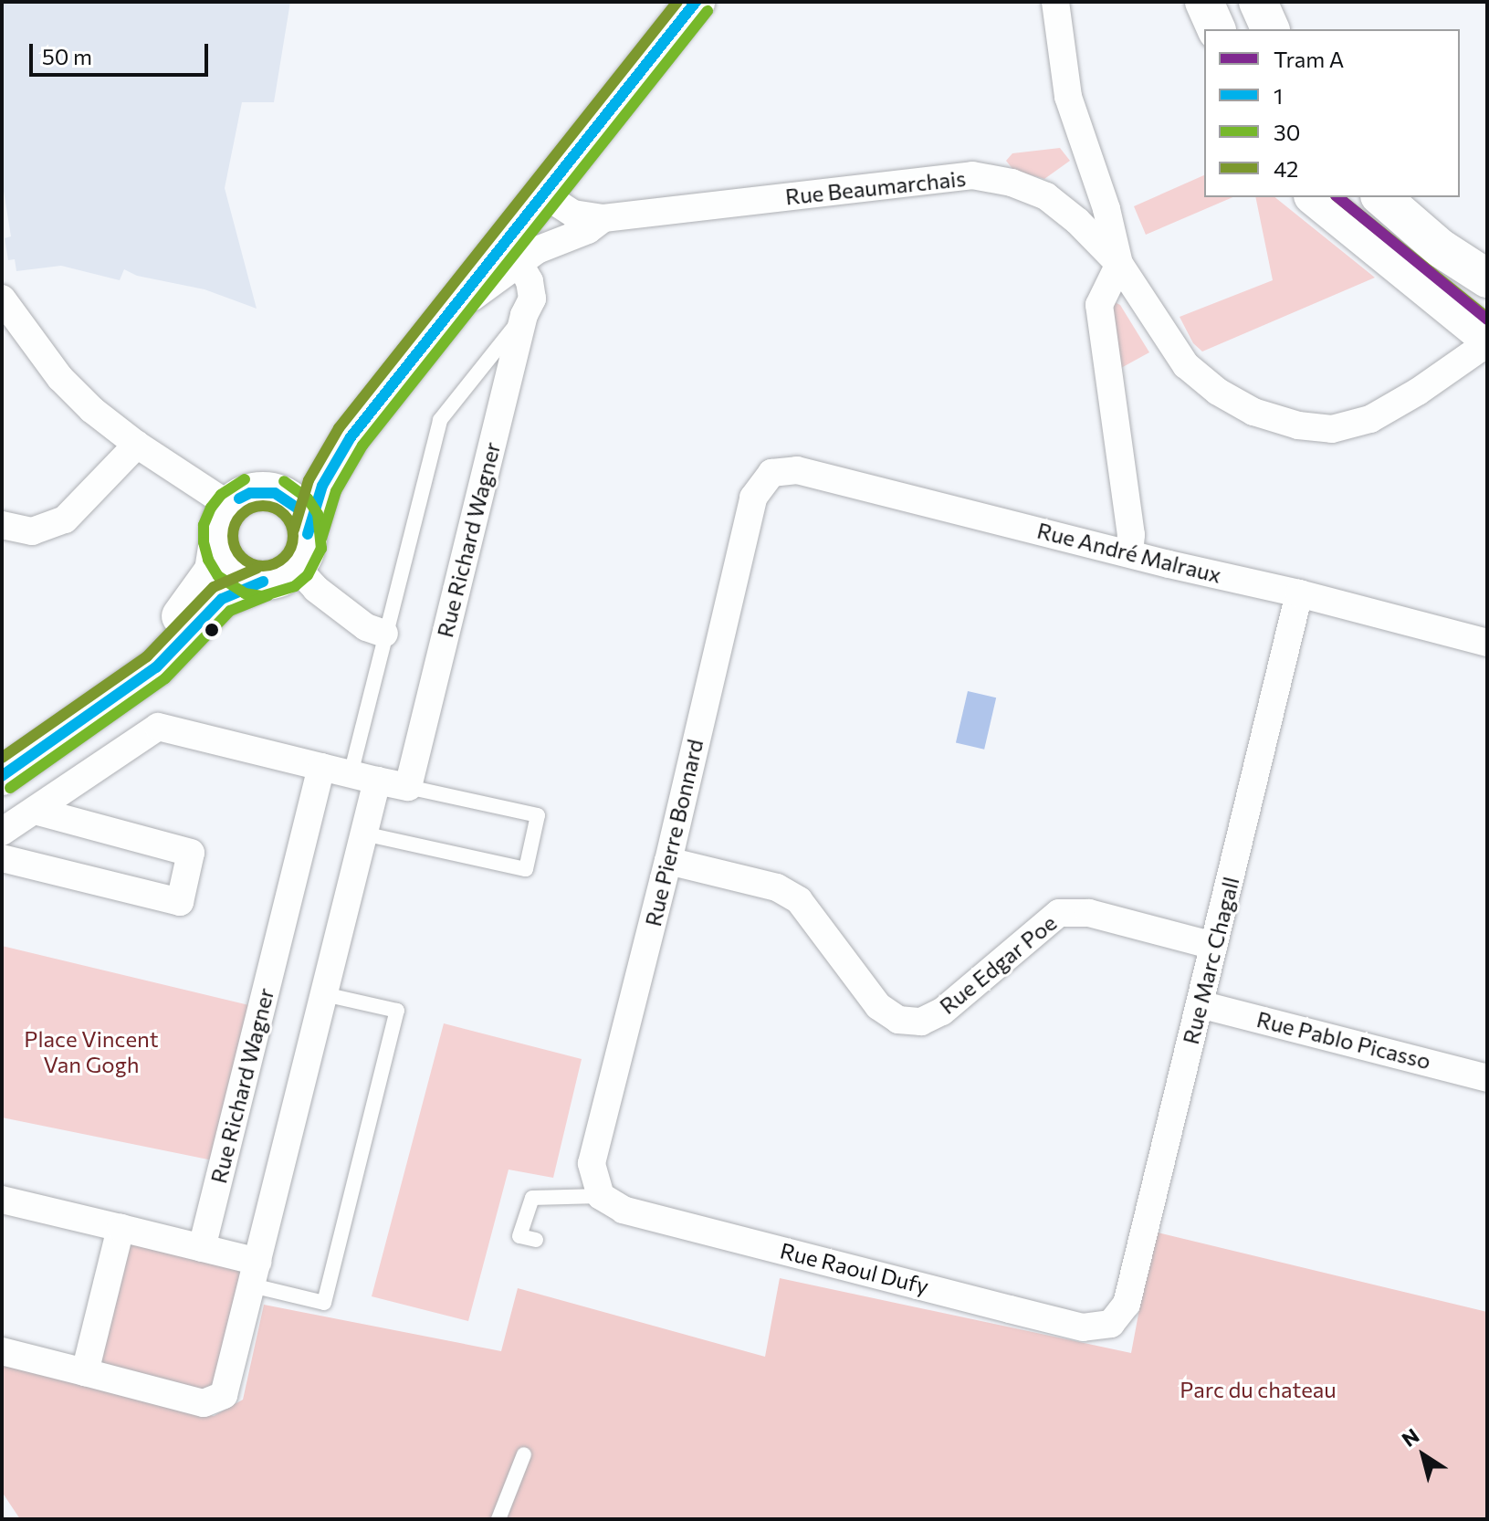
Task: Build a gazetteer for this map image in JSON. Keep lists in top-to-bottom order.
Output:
{
  "streets": {
    "street": [
      "Rue Beaumarchais",
      "Rue Richard Wagner",
      "Rue André Malraux",
      "Rue Pierre Bonnard",
      "Rue Marc Chagall",
      "Rue Edgar Poe",
      "Rue Pablo Picasso",
      "Rue Raoul Dufy"
    ]
  },
  "crossings": [
    ["Rue Beaumarchais", "Rue Richard Wagner"],
    ["Rue André Malraux", "Rue Pierre Bonnard"],
    ["Rue André Malraux", "Rue Marc Chagall"],
    ["Rue Pierre Bonnard", "Rue Edgar Poe"],
    ["Rue Pierre Bonnard", "Rue Raoul Dufy"],
    ["Rue Marc Chagall", "Rue Edgar Poe"],
    ["Rue Marc Chagall", "Rue Pablo Picasso"],
    ["Rue Marc Chagall", "Rue Raoul Dufy"]
  ],
  "parks": ["Place Vincent Van Gogh", "Parc du chateau"],
  "lines": [
    "transit line 1",
    "transit line 42",
    "transit line 30",
    "tram line A"
  ],
  "legend": [
    "Tram A",
    "1",
    "30",
    "42"
  ],
  "scale_bar": "50 m",
  "north": "top left"
}
